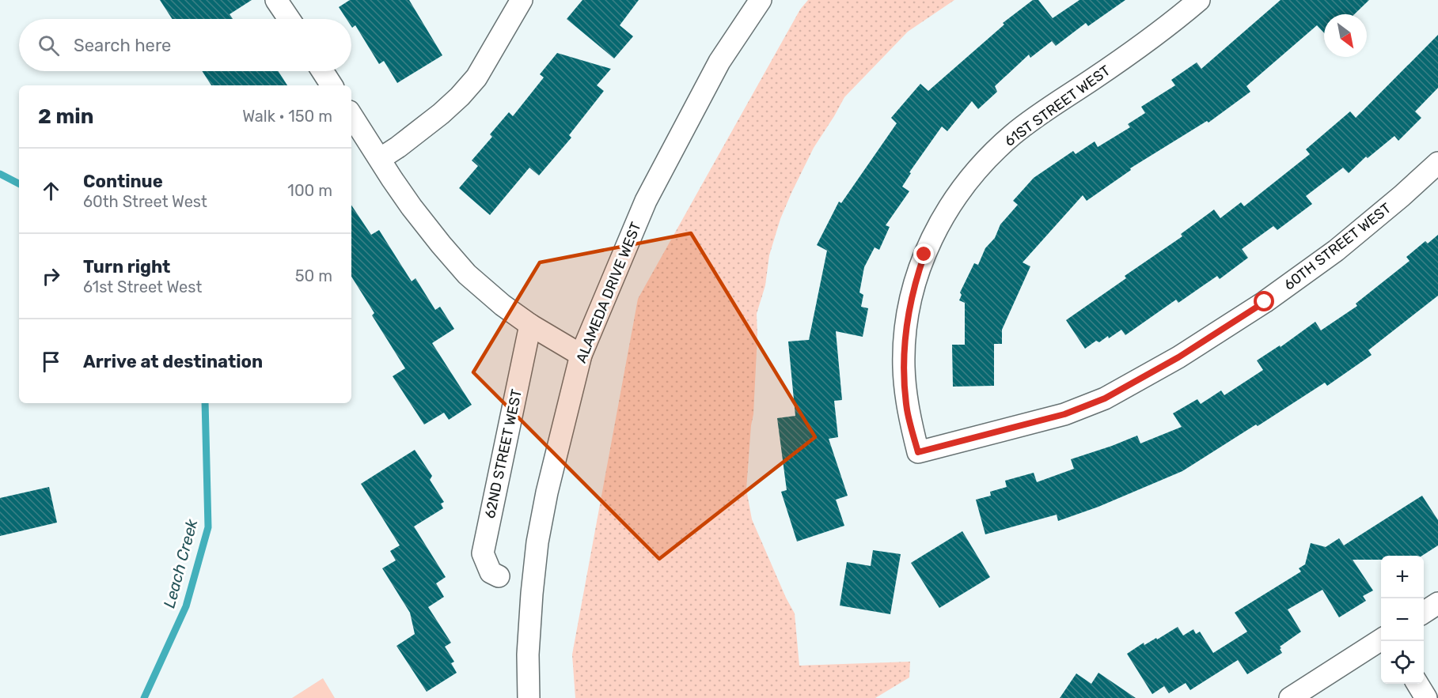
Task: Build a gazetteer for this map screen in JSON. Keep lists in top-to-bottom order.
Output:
{
  "streets": {
    "street": [
      "61ST STREET WEST",
      "60TH STREET WEST",
      "ALAMEDA DRIVE WEST",
      "62ND STREET WEST"
    ]
  },
  "crossings": [
    ["61ST STREET WEST", "60TH STREET WEST"]
  ],
  "water": ["Leach Creek"],
  "north": "bottom right",
  "page": {
    "search": "Search here",
    "heading": ["2 min", "Walk · 150 m"],
    "list": [
      ["Continue", "60th Street West", "100 m"],
      ["Turn right", "61st Street West", "50 m"],
      "Arrive at destination"
    ],
    "map_buttons": ["+", "−"]
  }
}
